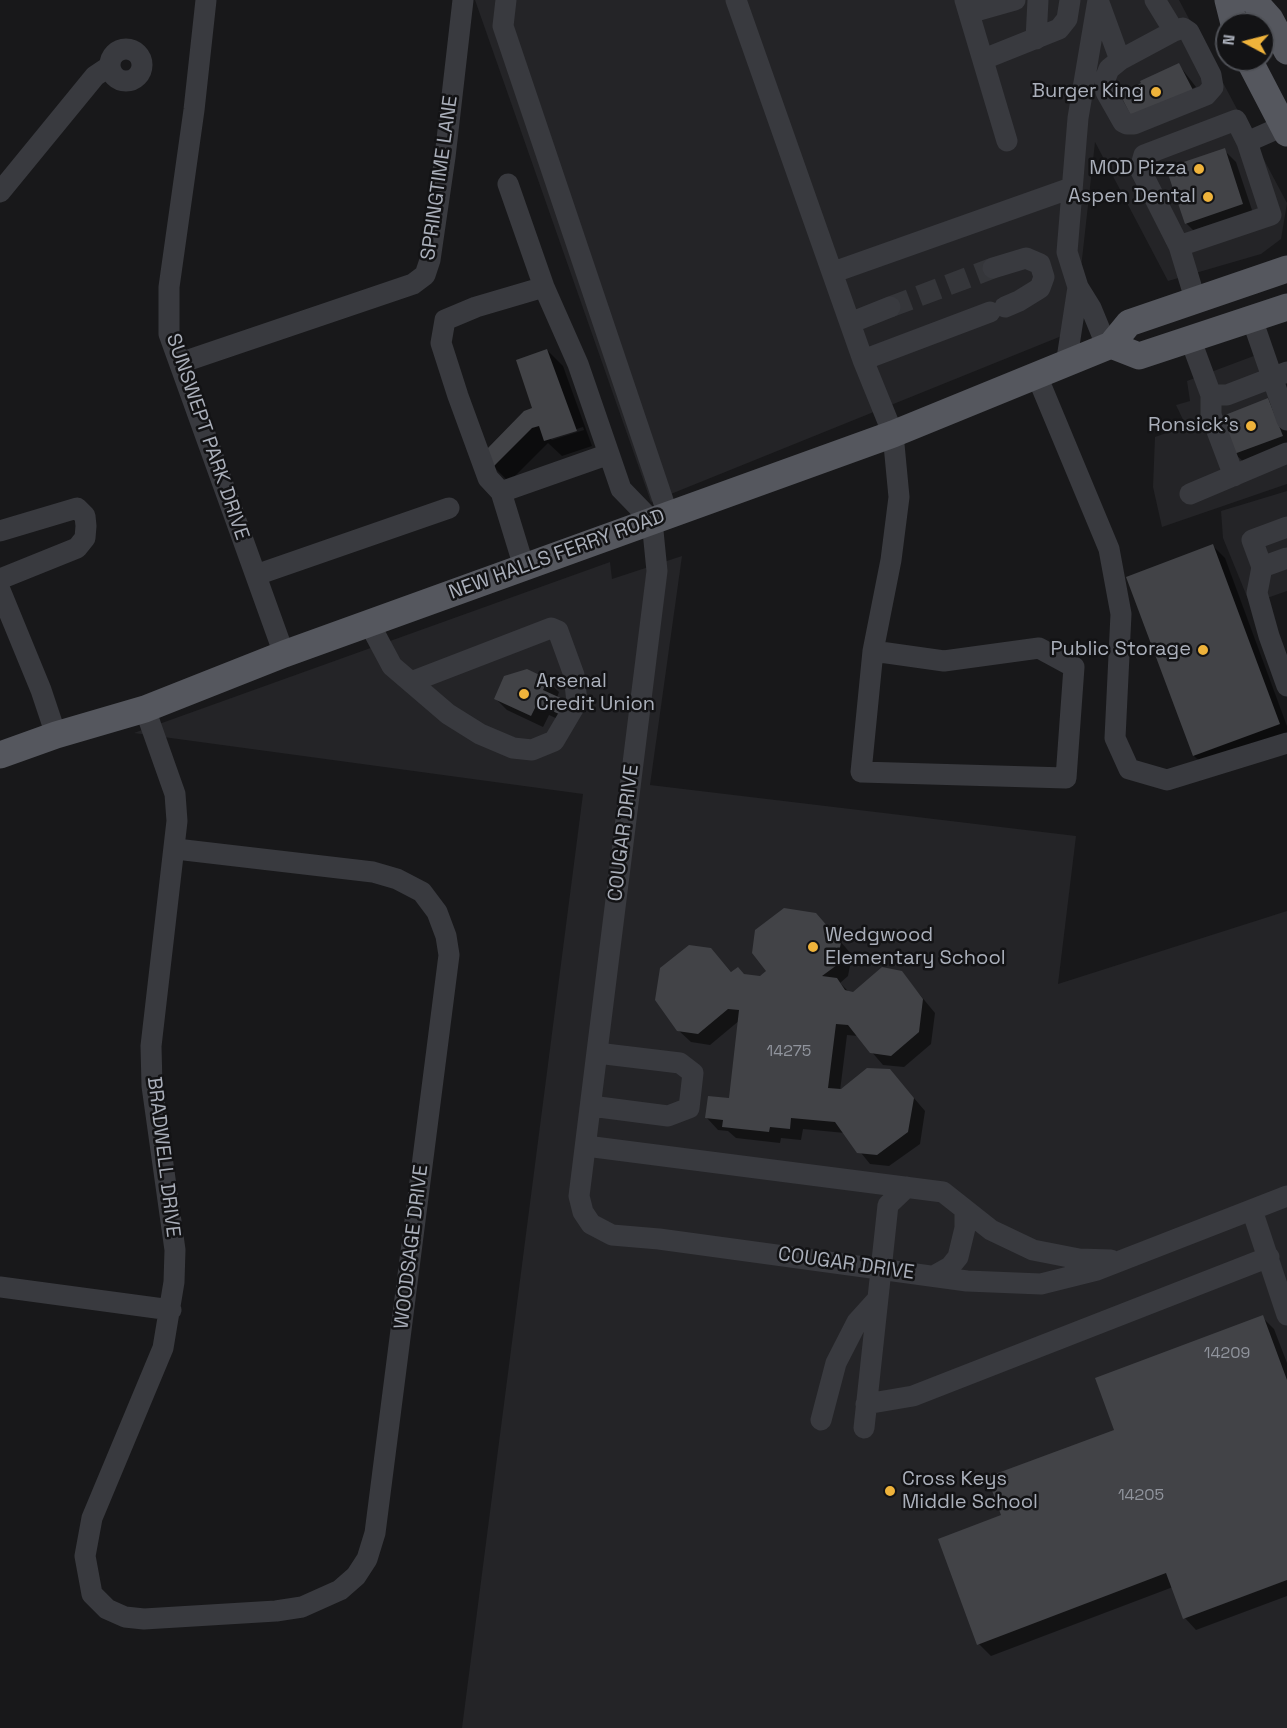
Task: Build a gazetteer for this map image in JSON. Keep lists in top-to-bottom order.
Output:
{
  "streets": {
    "main road": ["NEW HALLS FERRY ROAD"],
    "street": [
      "SPRINGTIME LANE",
      "SUNSWEPT PARK DRIVE",
      "COUGAR DRIVE",
      "BRADWELL DRIVE",
      "WOODSAGE DRIVE"
    ]
  },
  "crossings": [
    ["SPRINGTIME LANE", "SUNSWEPT PARK DRIVE"],
    ["SUNSWEPT PARK DRIVE", "NEW HALLS FERRY ROAD"],
    ["NEW HALLS FERRY ROAD", "COUGAR DRIVE"],
    ["NEW HALLS FERRY ROAD", "BRADWELL DRIVE"],
    ["BRADWELL DRIVE", "WOODSAGE DRIVE"]
  ],
  "places": [
    "Burger King",
    "MOD Pizza",
    "Aspen Dental",
    "Ronsick's",
    "Public Storage",
    "Arsenal Credit Union",
    "Wedgwood Elementary School",
    "Cross Keys Middle School"
  ],
  "house_numbers": ["14275", "14209", "14205"],
  "north": "left"
}
